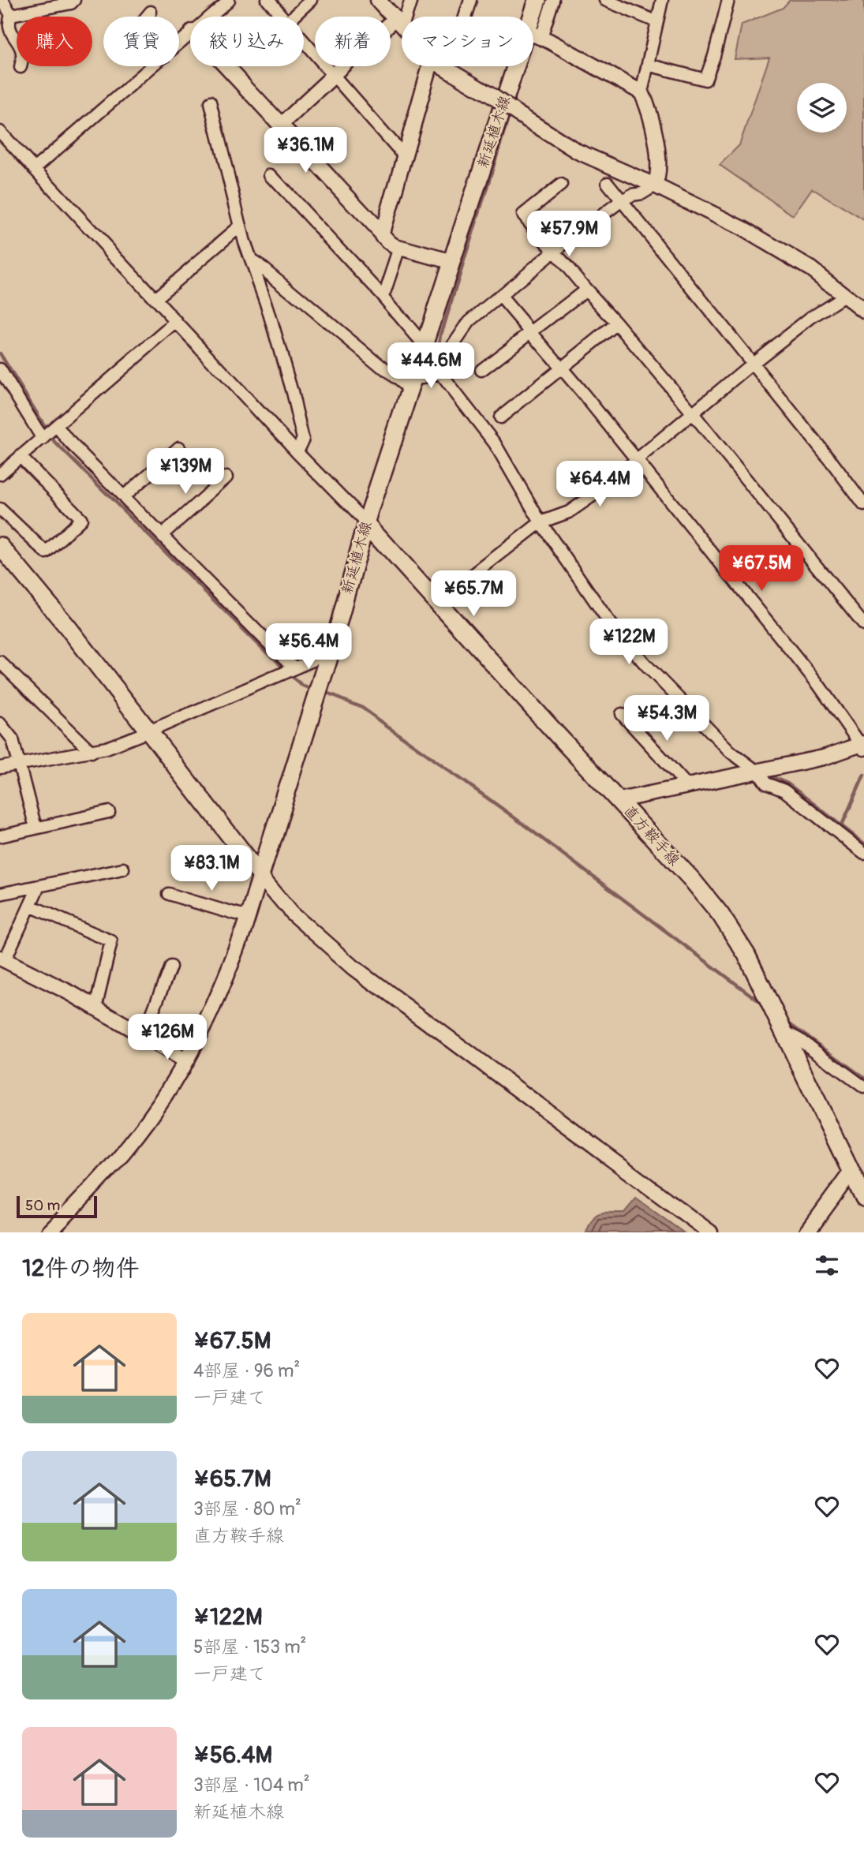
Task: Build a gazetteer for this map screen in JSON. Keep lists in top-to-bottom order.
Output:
{
  "streets": {
    "main road": ["新延植木線", "直方鞍手線"]
  },
  "crossings": [
    ["新延植木線", "直方鞍手線"]
  ],
  "scale_bar": "50 m",
  "page": {
    "chip": [
      "購入",
      "賃貸",
      "絞り込み",
      "新着",
      "マンション"
    ],
    "price": [
      "¥36.1M",
      "¥57.9M",
      "¥44.6M",
      "¥139M",
      "¥64.4M",
      "¥67.5M",
      "¥65.7M",
      "¥122M",
      "¥56.4M",
      "¥54.3M",
      "¥83.1M",
      "¥126M"
    ],
    "scale": "50 m",
    "heading": "12件の物件",
    "list": [
      {
        "name": "¥67.5M",
        "note": "4部屋 · 96 m² · 一戸建て"
      },
      {
        "name": "¥65.7M",
        "note": "3部屋 · 80 m² · 直方鞍手線"
      },
      {
        "name": "¥122M",
        "note": "5部屋 · 153 m² · 一戸建て"
      },
      {
        "name": "¥56.4M",
        "note": "3部屋 · 104 m² · 新延植木線"
      }
    ]
  }
}
